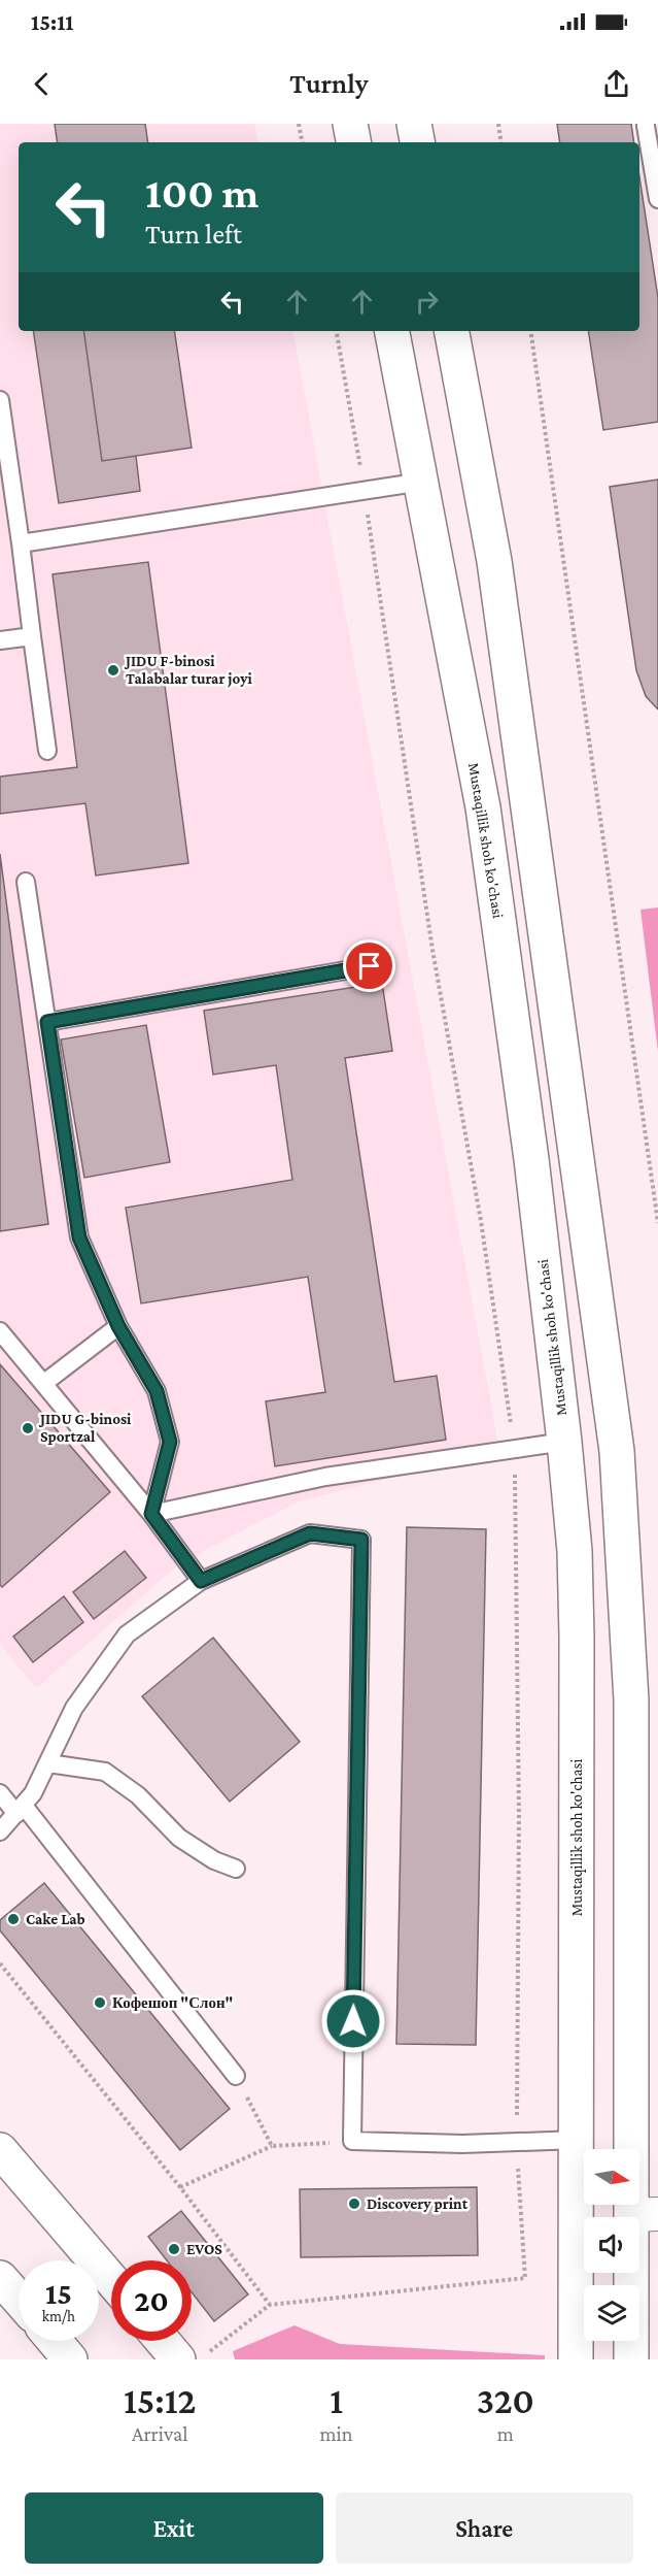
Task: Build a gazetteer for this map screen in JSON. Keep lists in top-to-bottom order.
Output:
{
  "streets": {
    "main road": ["Mustaqillik shoh ko'chasi"]
  },
  "places": [
    "JIDU F-binosi Talabalar turar joyi",
    "JIDU G-binosi Sportzal",
    "Cake Lab",
    "Кофешоп \"Слон\"",
    "Discovery print",
    "EVOS"
  ],
  "north": "right",
  "page": {
    "status": "15:11",
    "header": "Turnly",
    "turn": ["100 m", "Turn left"],
    "speed": "15 km/h",
    "limit": "20",
    "eta": [
      "15:12",
      "Arrival",
      "1",
      "min",
      "320",
      "m"
    ],
    "buttons": ["Exit", "Share"]
  }
}
